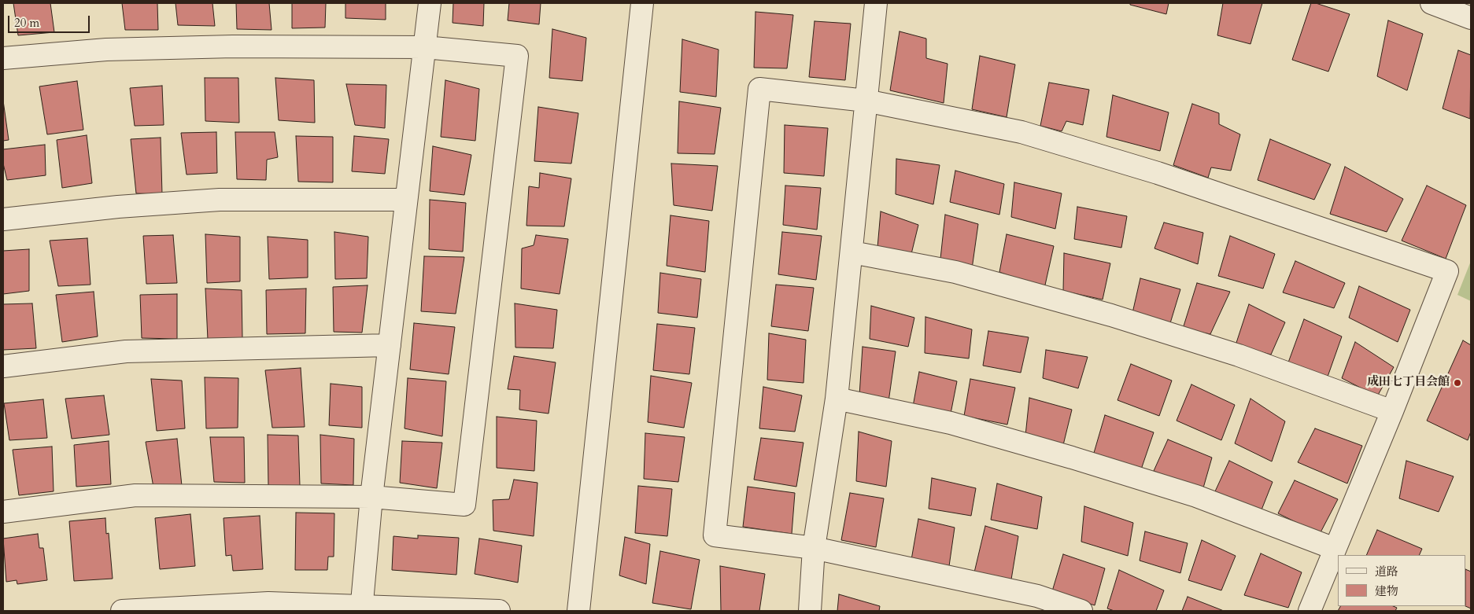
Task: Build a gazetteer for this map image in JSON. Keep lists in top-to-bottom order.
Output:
{
  "places": ["成田七丁目会館"],
  "legend": ["道路", "建物"],
  "scale_bar": "20 m"
}
